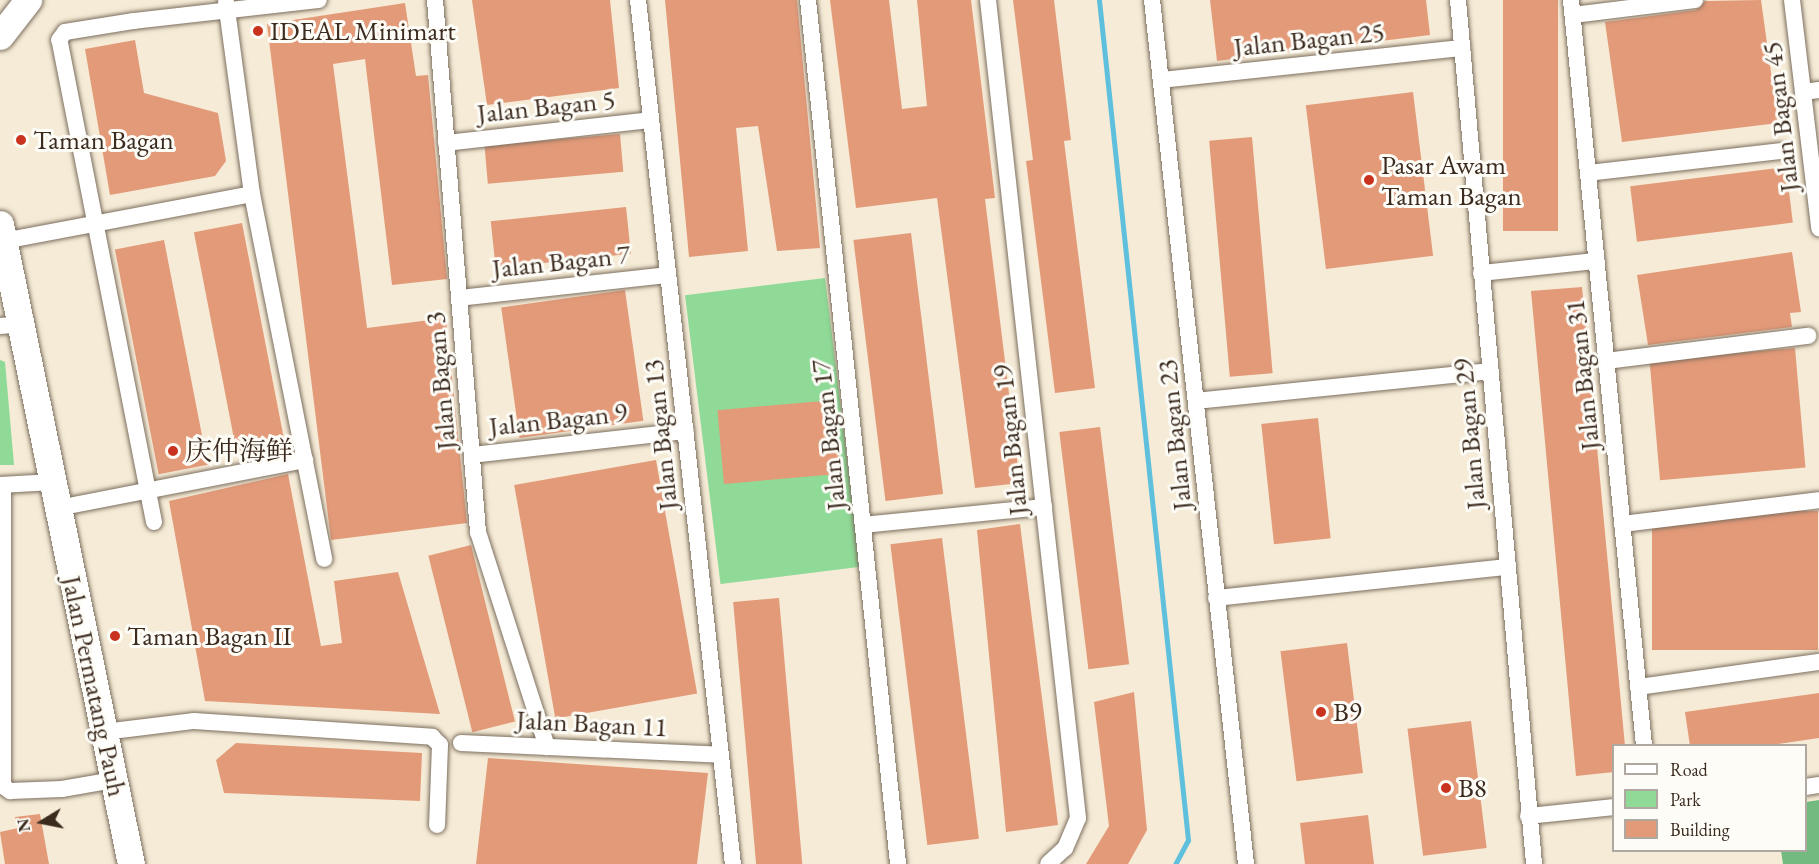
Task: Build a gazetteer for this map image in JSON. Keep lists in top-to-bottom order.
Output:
{
  "streets": {
    "main road": ["Jalan Permatang Pauh"],
    "street": [
      "Jalan Bagan 25",
      "Jalan Bagan 5",
      "Jalan Bagan 45",
      "Jalan Bagan 7",
      "Jalan Bagan 31",
      "Jalan Bagan 3",
      "Jalan Bagan 9",
      "Jalan Bagan 29",
      "Jalan Bagan 13",
      "Jalan Bagan 17",
      "Jalan Bagan 23",
      "Jalan Bagan 19",
      "Jalan Bagan 11"
    ]
  },
  "crossings": [
    ["Jalan Bagan 25", "Jalan Bagan 29"],
    ["Jalan Bagan 25", "Jalan Bagan 23"],
    ["Jalan Bagan 5", "Jalan Bagan 3"],
    ["Jalan Bagan 5", "Jalan Bagan 13"],
    ["Jalan Bagan 7", "Jalan Bagan 3"],
    ["Jalan Bagan 7", "Jalan Bagan 13"],
    ["Jalan Bagan 3", "Jalan Bagan 9"],
    ["Jalan Bagan 3", "Jalan Bagan 11"],
    ["Jalan Bagan 9", "Jalan Bagan 13"],
    ["Jalan Bagan 13", "Jalan Bagan 11"]
  ],
  "places": [
    "IDEAL Minimart",
    "Taman Bagan",
    "Pasar Awam Taman Bagan",
    "庆仲海鲜",
    "Taman Bagan II",
    "B9",
    "B8"
  ],
  "legend": ["Road", "Park", "Building"],
  "north": "left"
}
